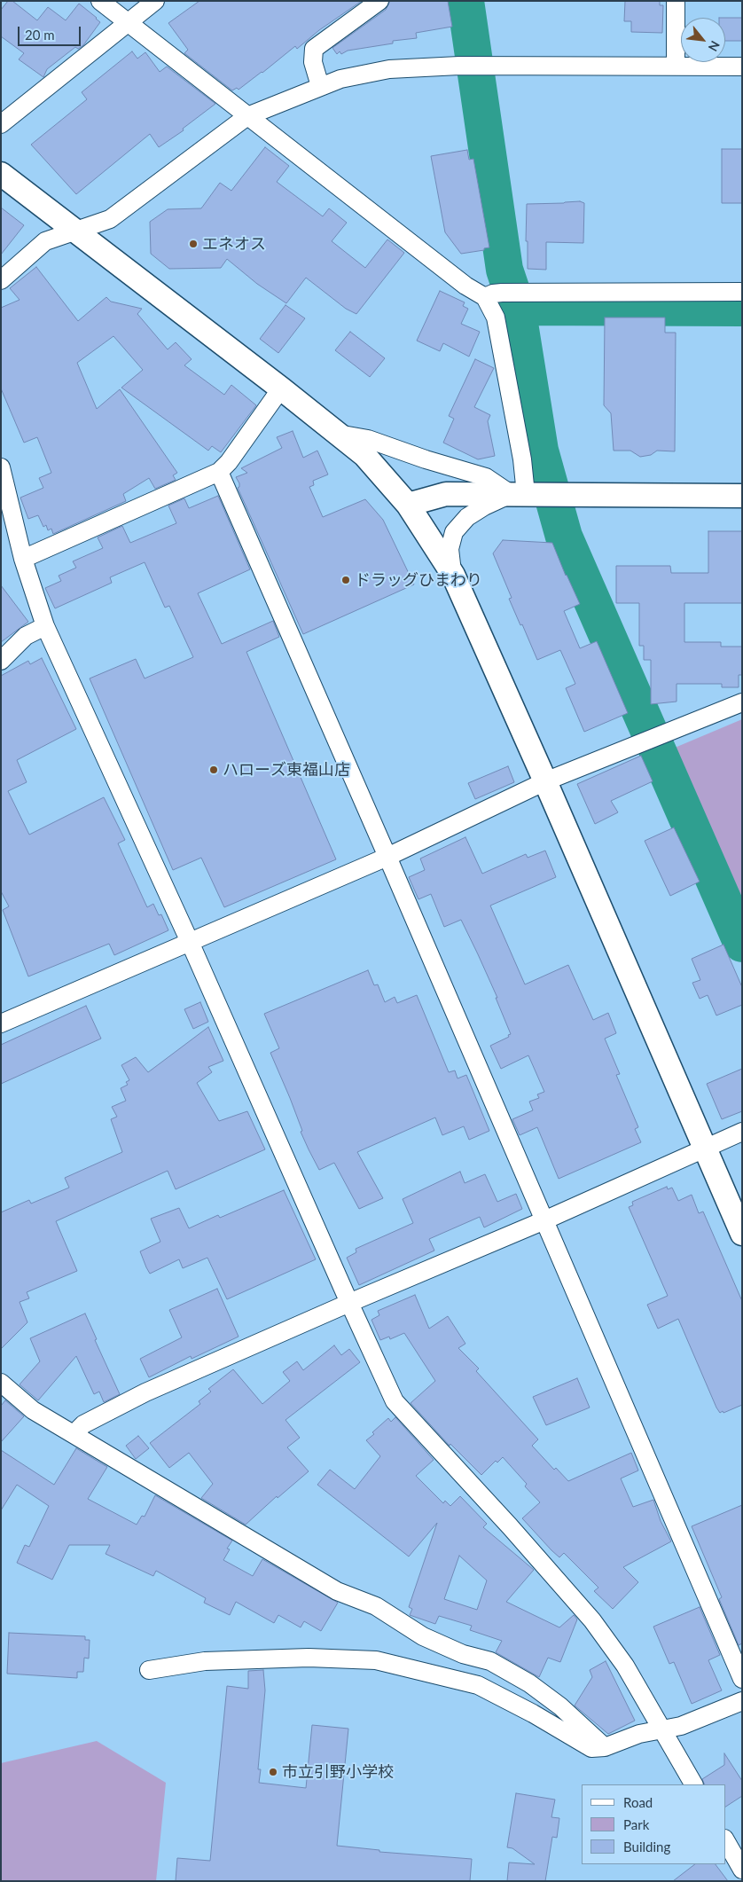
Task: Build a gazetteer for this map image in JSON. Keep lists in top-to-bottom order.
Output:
{
  "places": [
    "エネオス",
    "ドラッグひまわり",
    "ハローズ東福山店",
    "市立引野小学校"
  ],
  "legend": ["Road", "Park", "Building"],
  "scale_bar": "20 m",
  "north": "bottom right"
}
